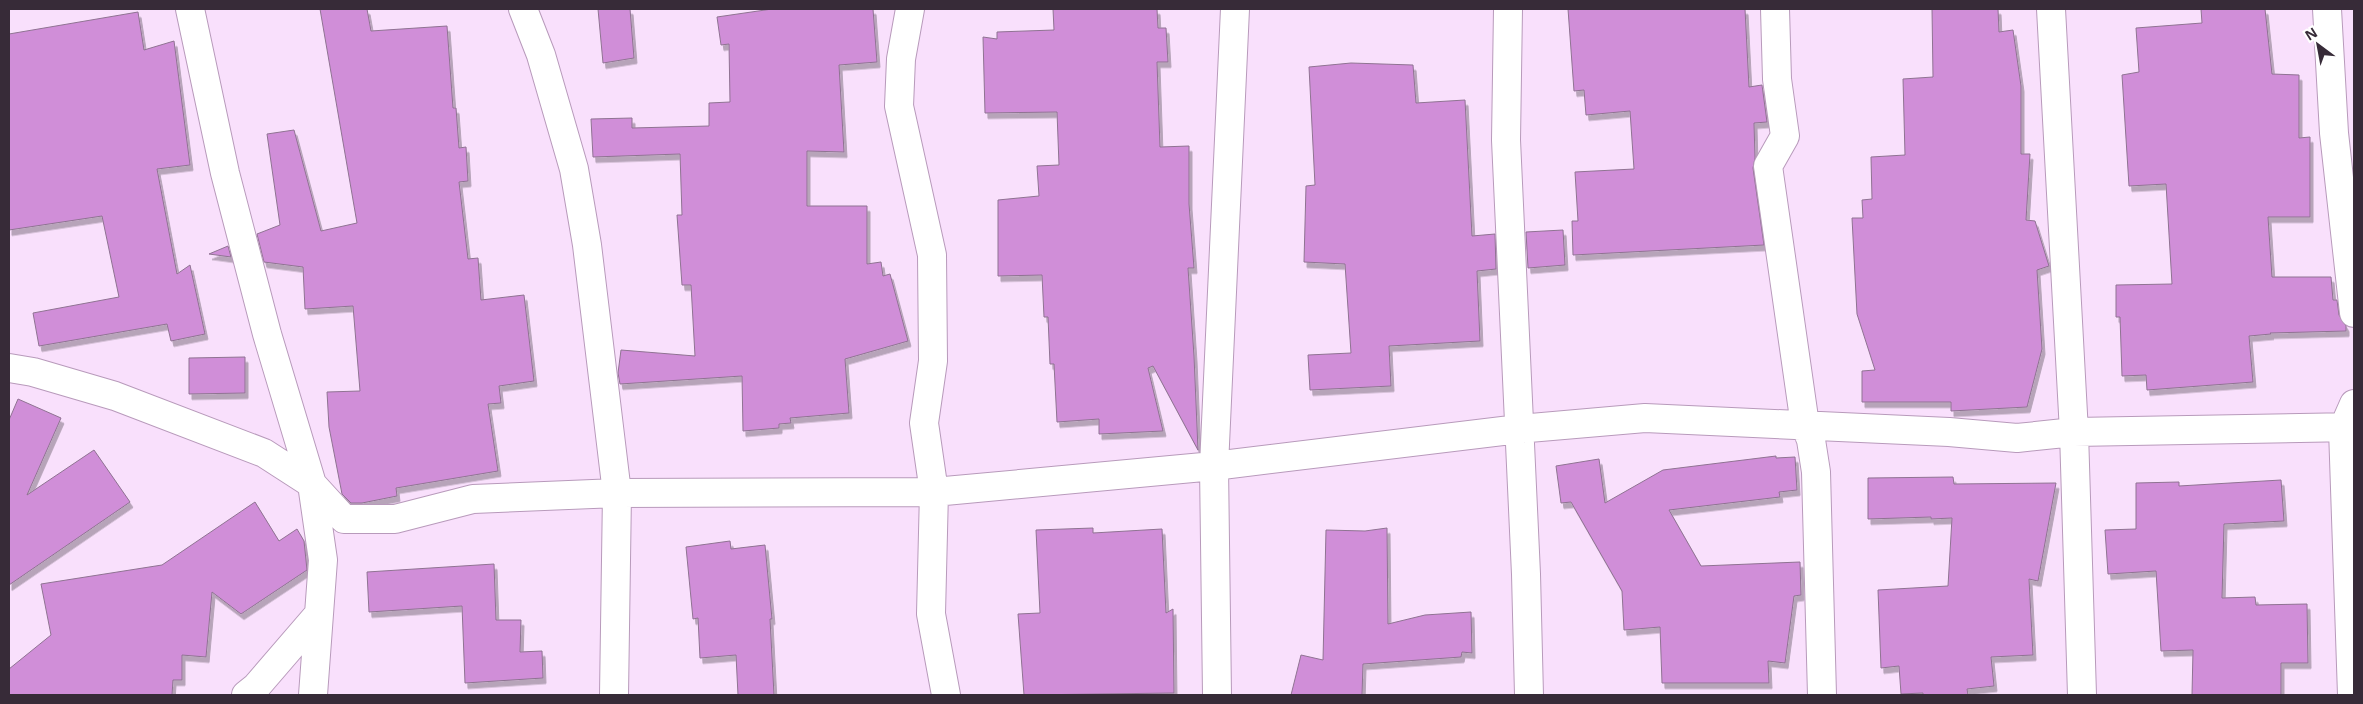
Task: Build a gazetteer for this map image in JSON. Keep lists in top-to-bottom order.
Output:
{
  "north": "top left"
}
